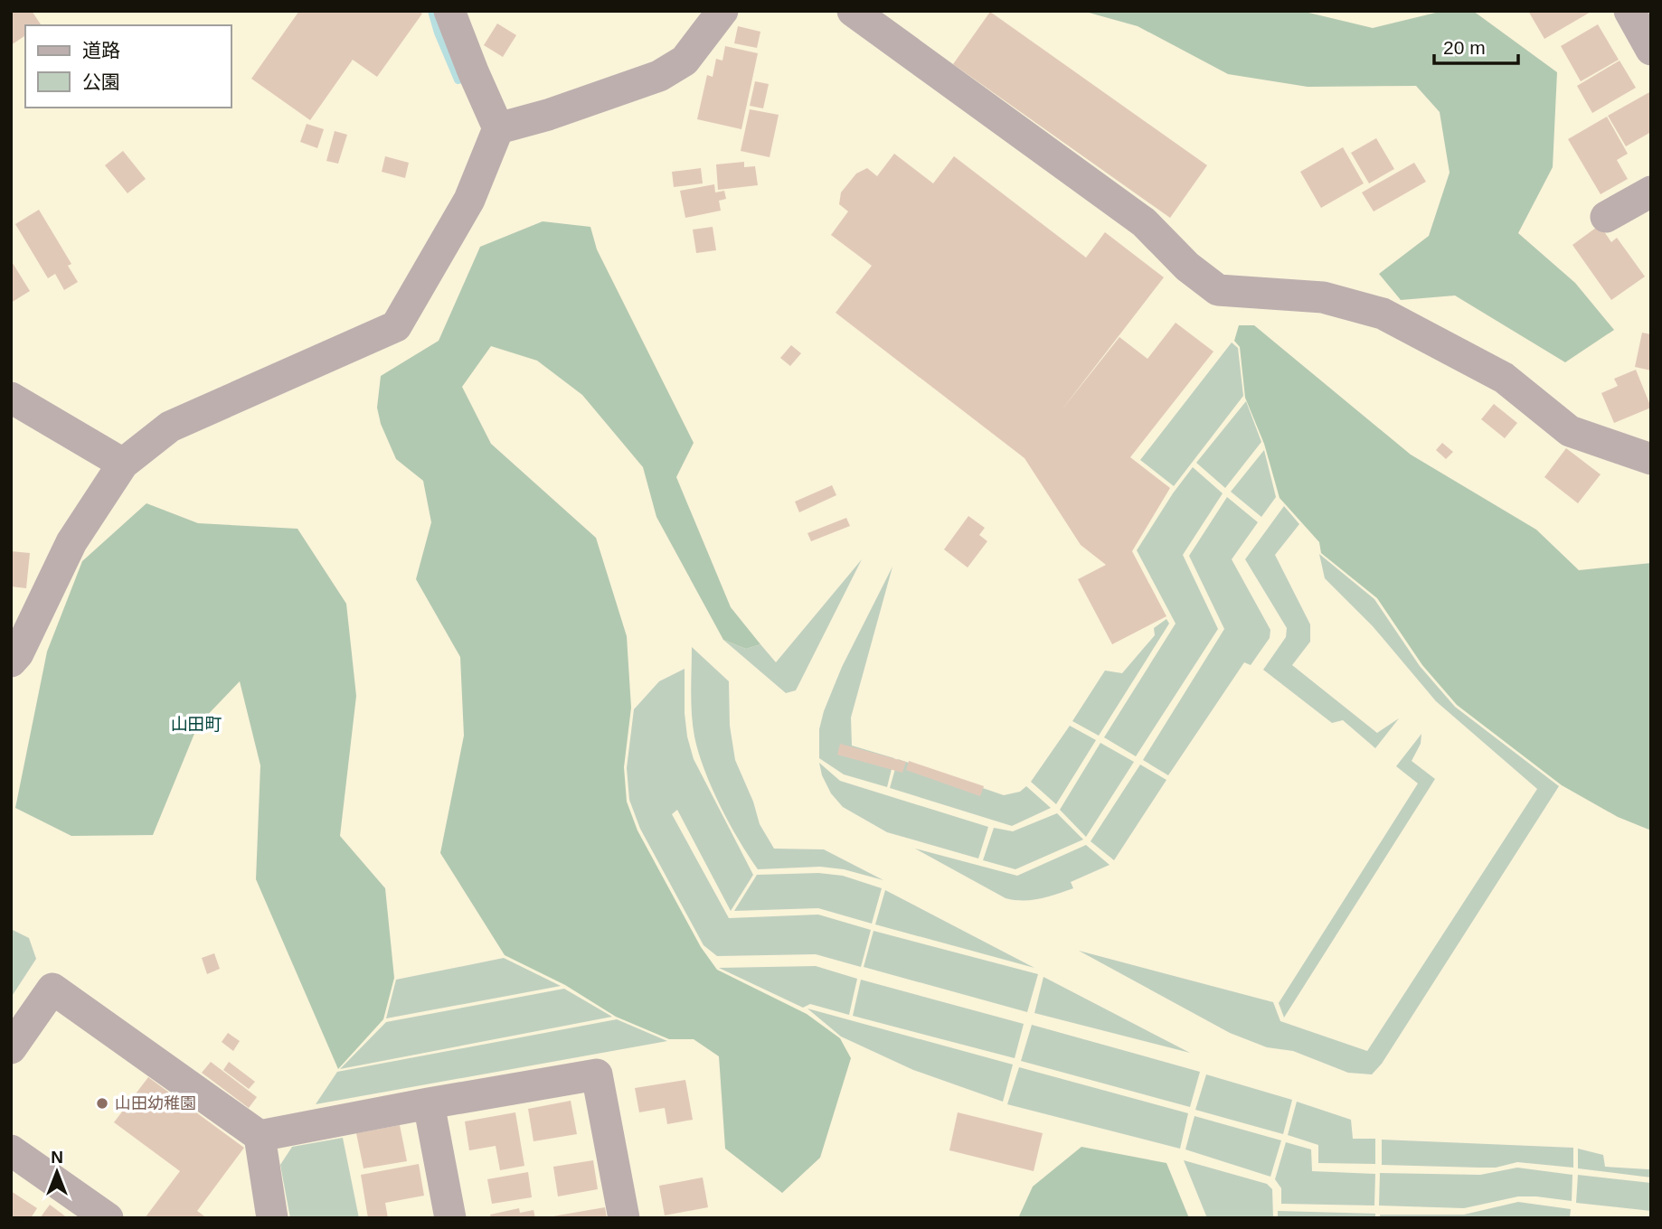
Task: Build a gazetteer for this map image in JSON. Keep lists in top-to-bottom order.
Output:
{
  "districts": ["山田町"],
  "places": ["山田幼稚園"],
  "legend": ["道路", "公園"],
  "scale_bar": "20 m",
  "north": "top"
}
